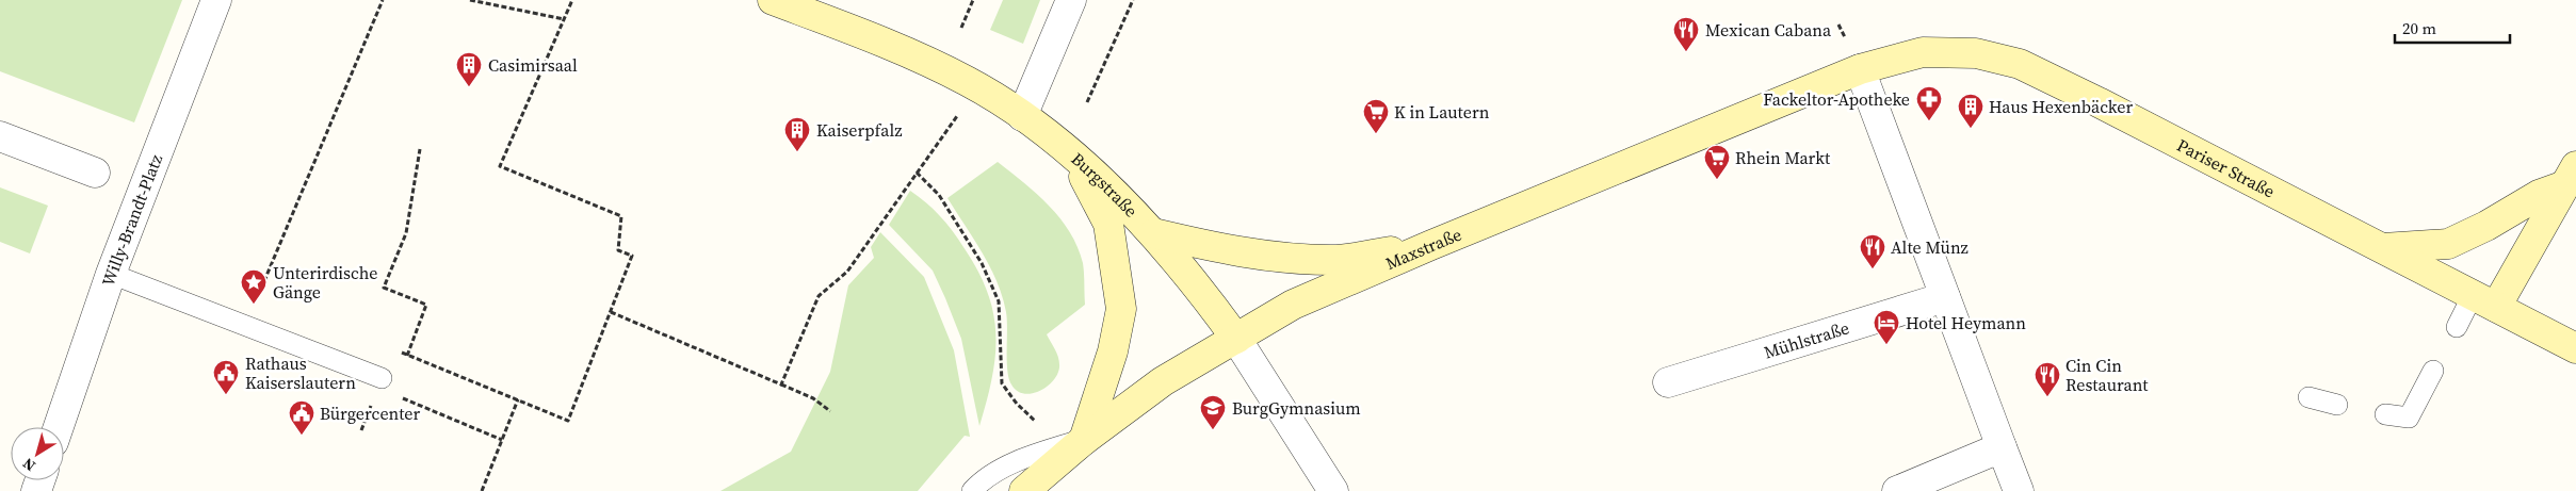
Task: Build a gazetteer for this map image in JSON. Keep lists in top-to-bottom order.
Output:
{
  "streets": {
    "main road": ["Pariser Straße", "Burgstraße", "Maxstraße"],
    "street": ["Willy-Brandt-Platz", "Mühlstraße"]
  },
  "crossings": [
    ["Pariser Straße", "Maxstraße"],
    ["Burgstraße", "Maxstraße"]
  ],
  "places": {
    "restaurant": ["Mexican Cabana", "Alte Münz", "Cin Cin Restaurant"],
    "building": ["Casimirsaal", "Haus Hexenbäcker", "Kaiserpfalz"],
    "pharmacy": ["Fackeltor-Apotheke"],
    "supermarket": ["K in Lautern", "Rhein Markt"],
    "place": ["Unterirdische Gänge"],
    "hotel": ["Hotel Heymann"],
    "public building": ["Rathaus Kaiserslautern", "Bürgercenter"],
    "school or university": ["BurgGymnasium"]
  },
  "scale_bar": "20 m",
  "north": "bottom left"
}
